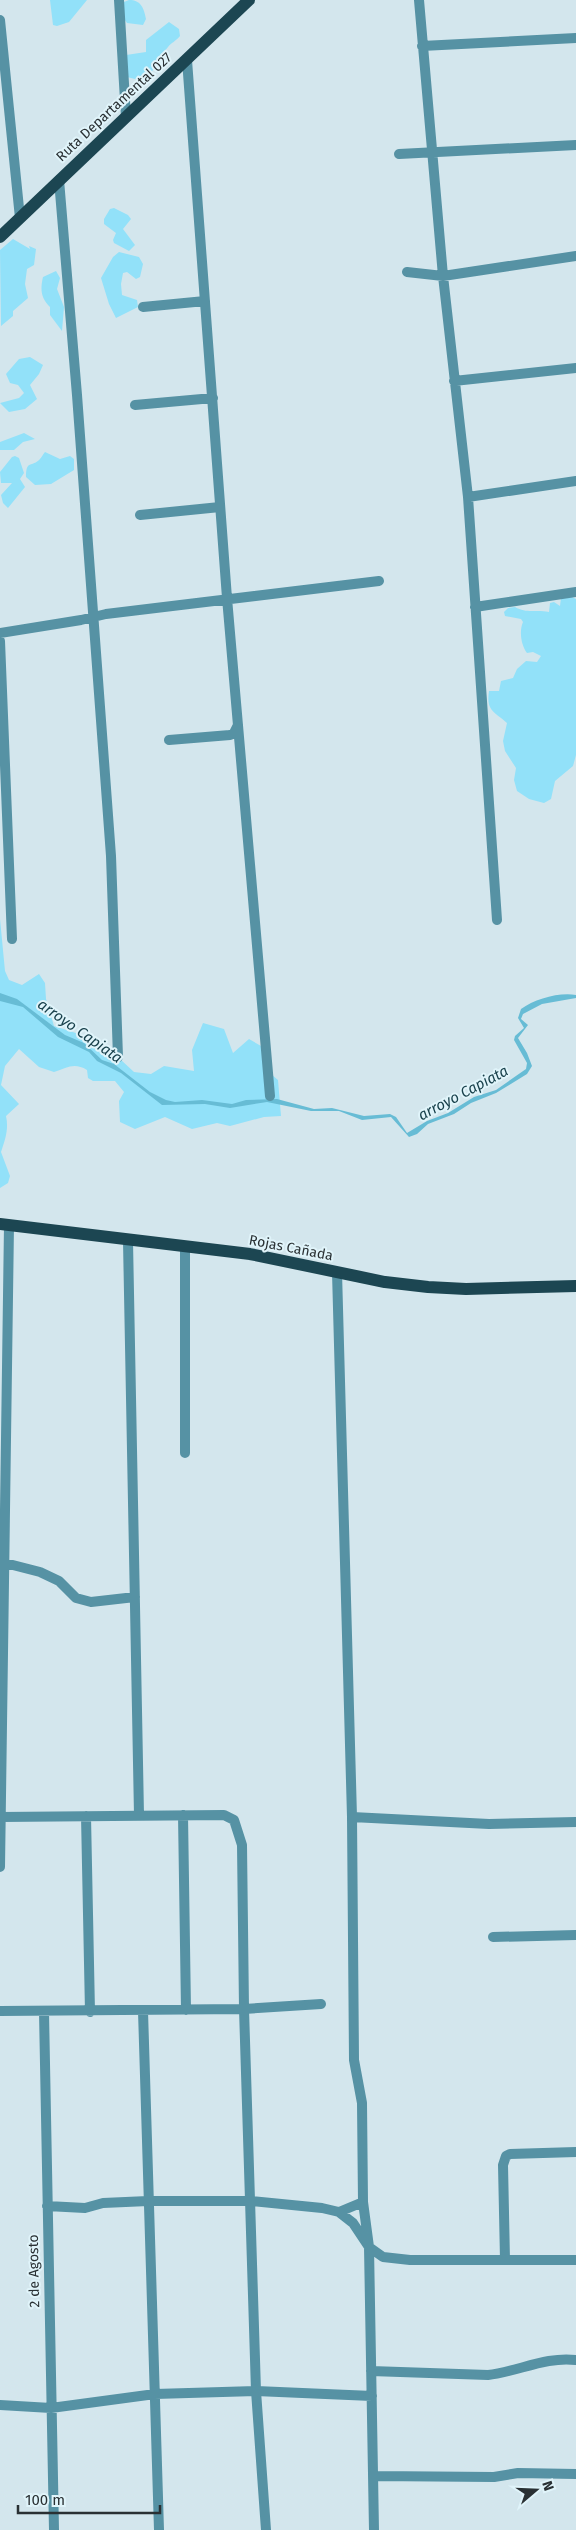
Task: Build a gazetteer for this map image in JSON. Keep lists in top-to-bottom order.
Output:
{
  "streets": {
    "main road": ["Ruta Departamental 027", "Rojas Cañada"],
    "street": ["2 de Agosto"]
  },
  "water": ["arroyo Capiata"],
  "scale_bar": "100 m",
  "north": "right"
}
